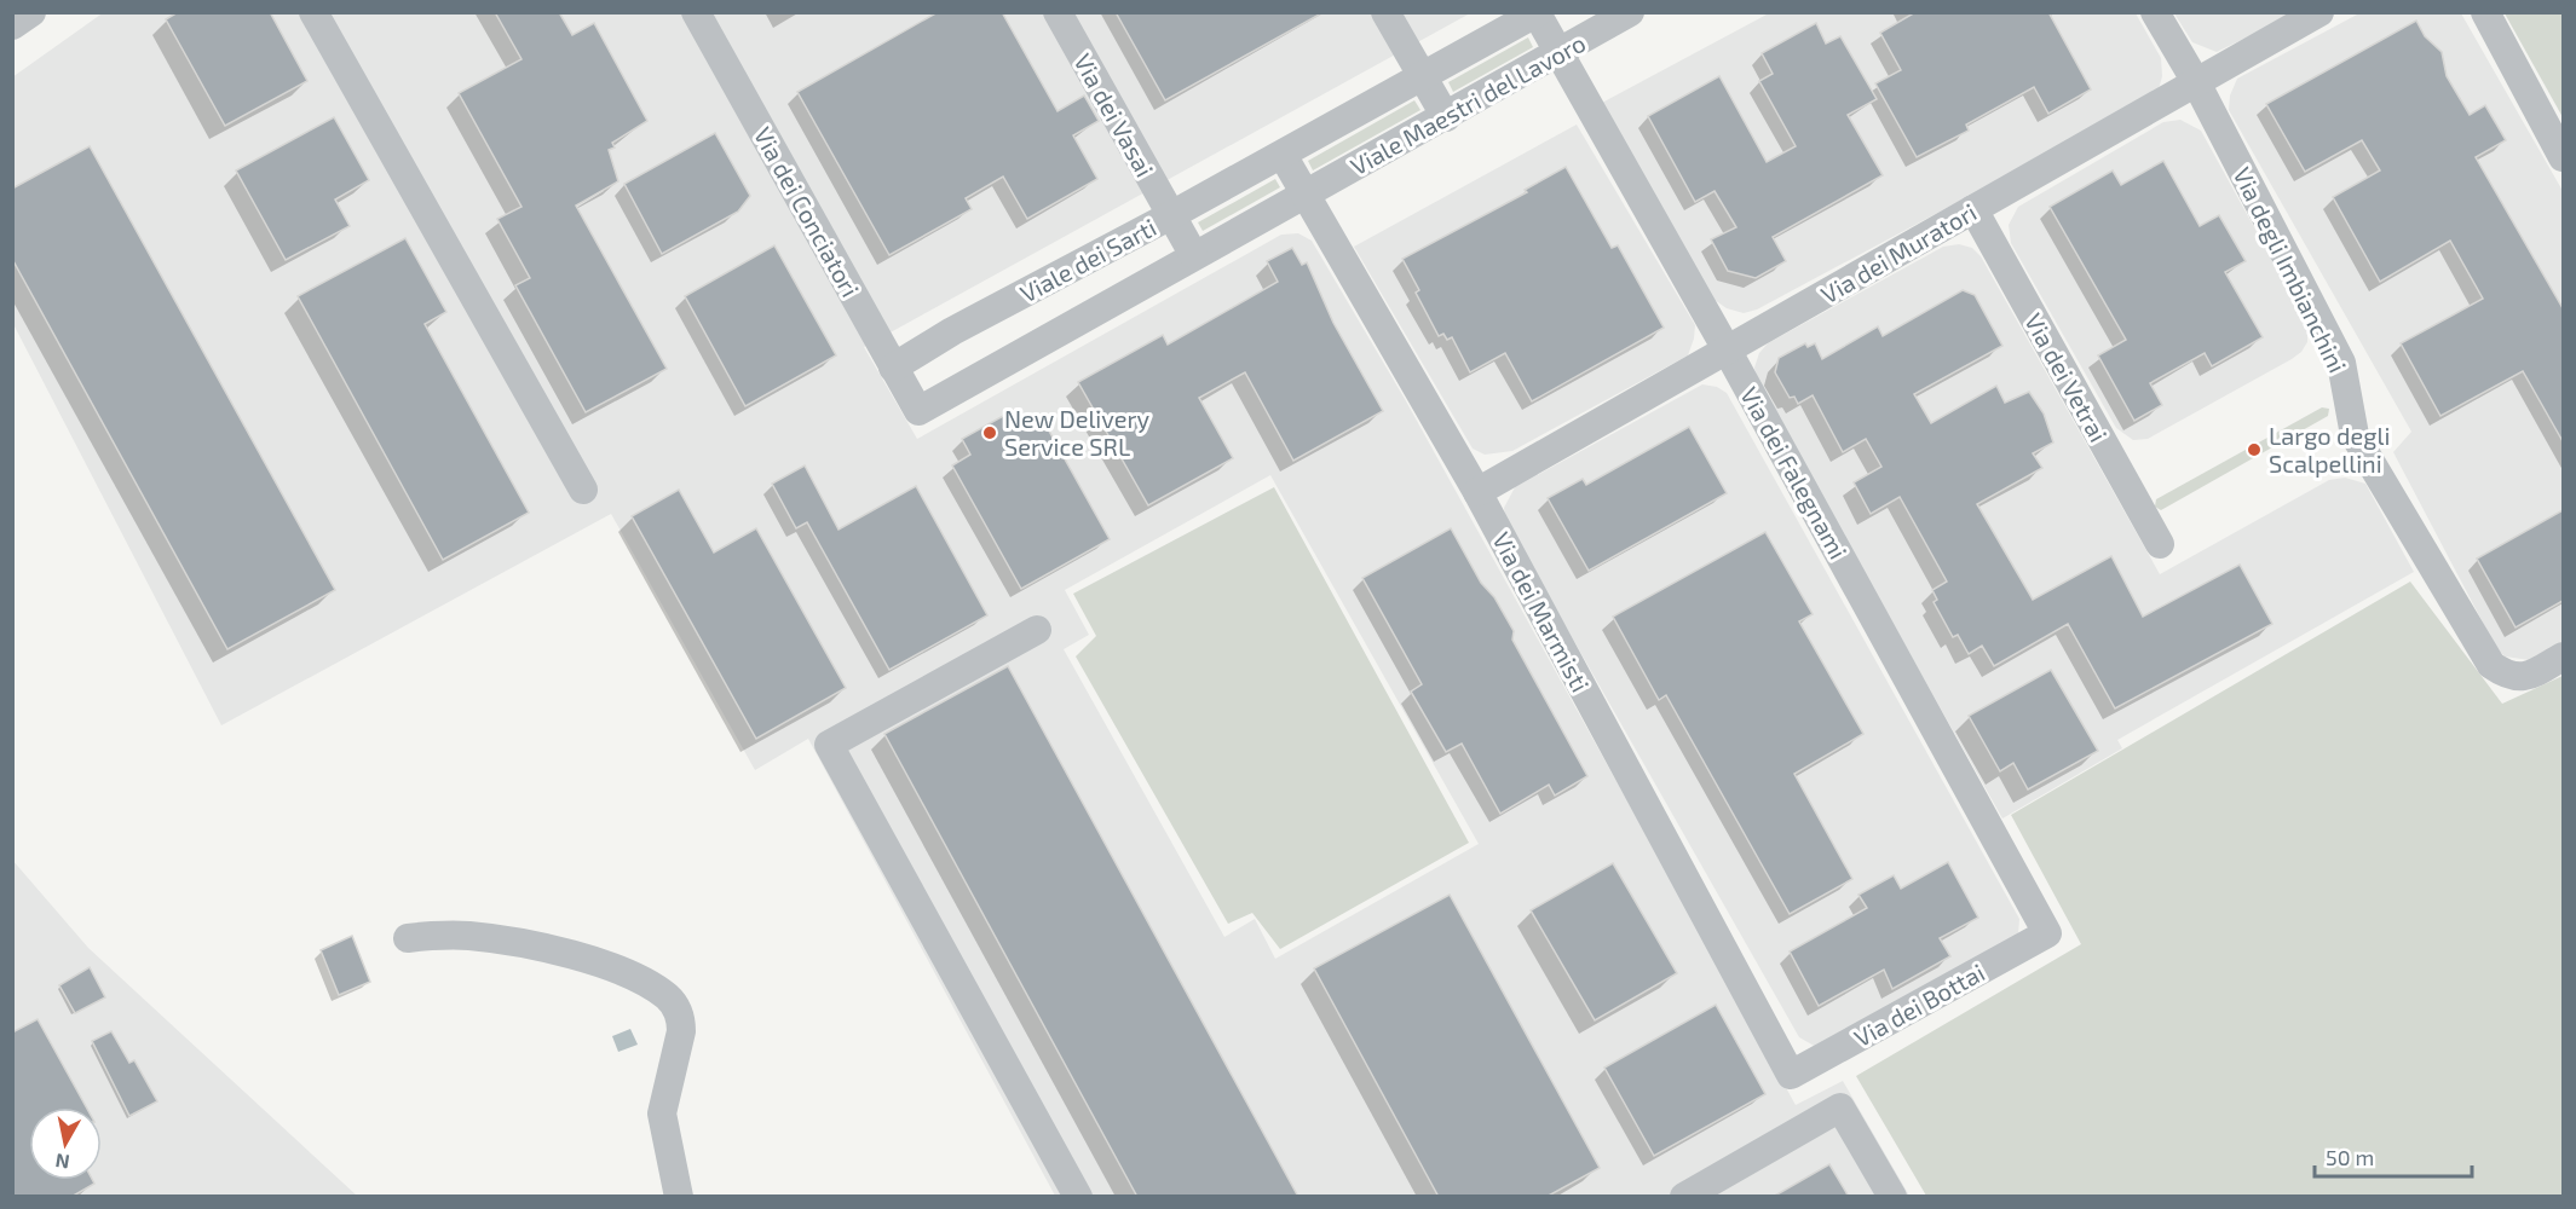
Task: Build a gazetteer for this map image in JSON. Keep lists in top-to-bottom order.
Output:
{
  "streets": {
    "street": [
      "Viale Maestri del Lavoro",
      "Via dei Vasai",
      "Via dei Conciatori",
      "Via dei Muratori",
      "Viale dei Sarti",
      "Via degli Imbianchini",
      "Via dei Vetrai",
      "Via dei Falegnami",
      "Via dei Marmisti",
      "Via dei Bottai"
    ]
  },
  "crossings": [
    ["Viale Maestri del Lavoro", "Viale dei Sarti"],
    ["Viale Maestri del Lavoro", "Via dei Falegnami"],
    ["Viale Maestri del Lavoro", "Via dei Marmisti"],
    ["Via dei Vasai", "Viale dei Sarti"],
    ["Via dei Conciatori", "Viale dei Sarti"],
    ["Via dei Muratori", "Via degli Imbianchini"],
    ["Via dei Muratori", "Via dei Vetrai"],
    ["Via dei Muratori", "Via dei Falegnami"],
    ["Via dei Muratori", "Via dei Marmisti"],
    ["Viale dei Sarti", "Via dei Marmisti"],
    ["Via dei Falegnami", "Via dei Bottai"],
    ["Via dei Marmisti", "Via dei Bottai"]
  ],
  "places": ["New Delivery Service SRL", "Largo degli Scalpellini"],
  "scale_bar": "50 m",
  "north": "bottom"
}
